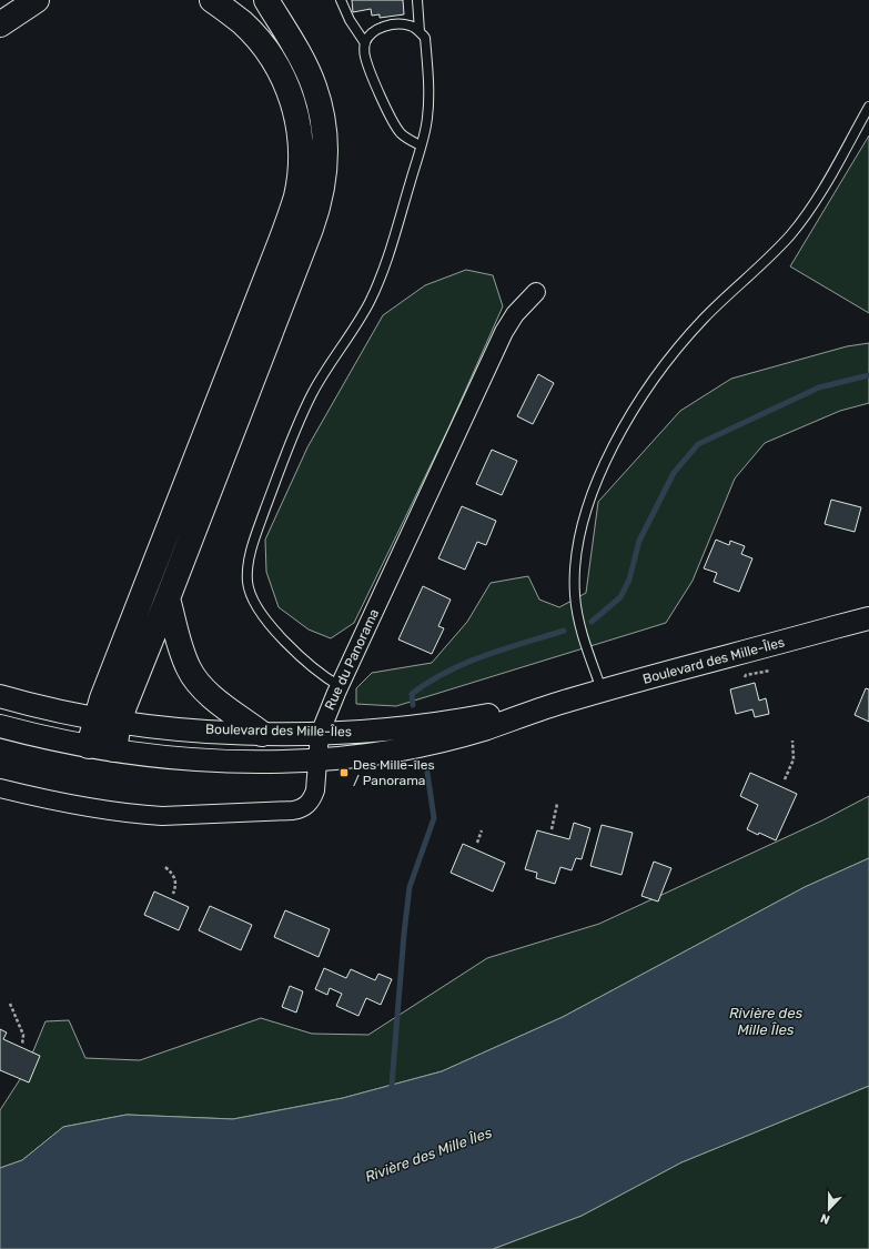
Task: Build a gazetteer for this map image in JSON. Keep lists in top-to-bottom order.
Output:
{
  "streets": {
    "street": ["Rue du Panorama", "Boulevard des Mille-Îles"]
  },
  "crossings": [
    ["Rue du Panorama", "Boulevard des Mille-Îles"]
  ],
  "water": ["Rivière des Mille Îles"],
  "places": {
    "transit": ["Des Mille-îles / Panorama"]
  },
  "north": "bottom"
}
